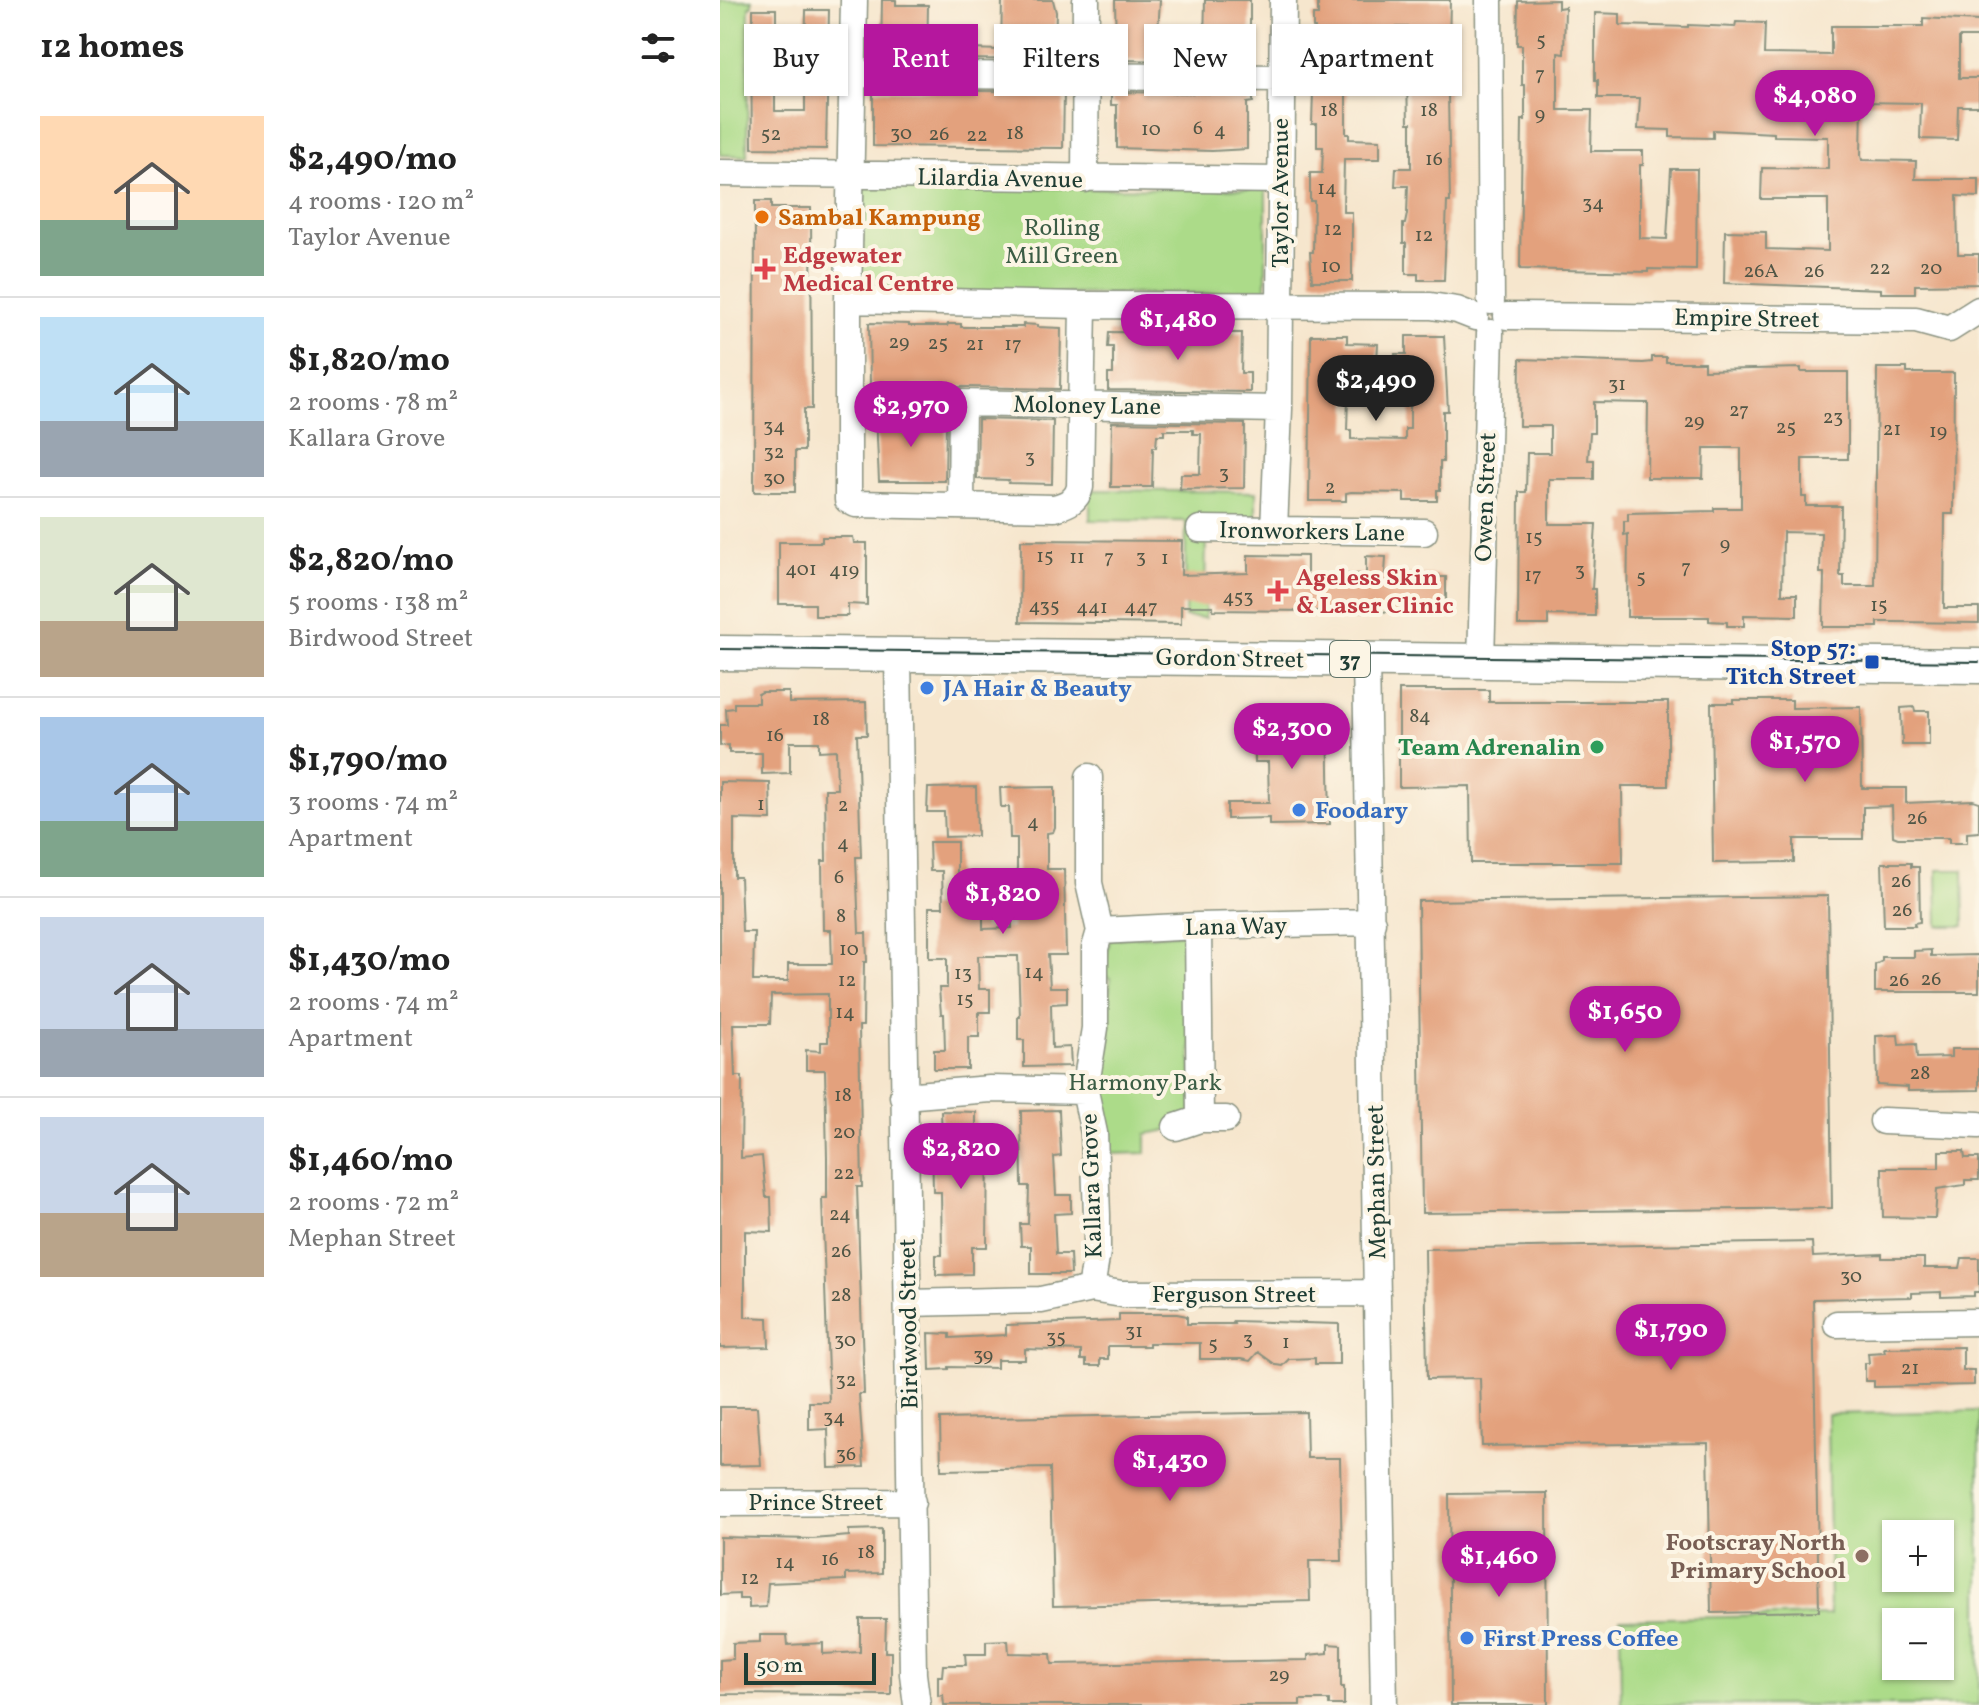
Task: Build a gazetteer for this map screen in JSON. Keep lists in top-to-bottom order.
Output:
{
  "streets": {
    "main road": ["Gordon Street", "37"],
    "street": [
      "Lilardia Avenue",
      "Taylor Avenue",
      "Empire Street",
      "Moloney Lane",
      "Owen Street",
      "Ironworkers Lane",
      "Lana Way",
      "Mephan Street",
      "Kallara Grove",
      "Ferguson Street",
      "Birdwood Street",
      "Prince Street"
    ]
  },
  "crossings": [
    ["Lilardia Avenue", "Taylor Avenue"],
    ["Taylor Avenue", "Empire Street"],
    ["Taylor Avenue", "Moloney Lane"],
    ["Taylor Avenue", "Ironworkers Lane"],
    ["Empire Street", "Owen Street"],
    ["Owen Street", "Gordon Street"],
    ["Gordon Street", "Mephan Street"],
    ["Gordon Street", "Birdwood Street"],
    ["Lana Way", "Mephan Street"],
    ["Lana Way", "Kallara Grove"],
    ["Mephan Street", "Ferguson Street"],
    ["Kallara Grove", "Ferguson Street"],
    ["Kallara Grove", "Birdwood Street"],
    ["Birdwood Street", "Prince Street"]
  ],
  "parks": ["Rolling Mill Green", "Harmony Park"],
  "places": {
    "other": [
      "Sambal Kampung",
      "JA Hair & Beauty",
      "Team Adrenalin",
      "Foodary",
      "Footscray North Primary School",
      "First Press Coffee"
    ],
    "health": ["Edgewater Medical Centre", "Ageless Skin & Laser Clinic"],
    "transit": ["Stop 57: Titch Street"]
  },
  "house_numbers": [
    "5",
    "7",
    "18",
    "18",
    "9",
    "6",
    "10",
    "4",
    "30",
    "18",
    "52",
    "26",
    "22",
    "16",
    "14",
    "34",
    "12",
    "12",
    "10",
    "22",
    "20",
    "26A",
    "26",
    "29",
    "25",
    "21",
    "17",
    "31",
    "27",
    "23",
    "29",
    "34",
    "25",
    "21",
    "19",
    "32",
    "3",
    "3",
    "30",
    "2",
    "15",
    "9",
    "15",
    "11",
    "7",
    "3",
    "1",
    "7",
    "401",
    "419",
    "3",
    "17",
    "5",
    "453",
    "15",
    "435",
    "441",
    "447",
    "84",
    "18",
    "16",
    "1",
    "2",
    "26",
    "4",
    "4",
    "6",
    "26",
    "26",
    "8",
    "10",
    "14",
    "13",
    "26",
    "12",
    "26",
    "15",
    "14",
    "28",
    "18",
    "20",
    "22",
    "24",
    "26",
    "30",
    "28",
    "31",
    "35",
    "3",
    "30",
    "1",
    "5",
    "39",
    "21",
    "32",
    "34",
    "36",
    "18",
    "16",
    "14",
    "12",
    "29"
  ],
  "scale_bar": "50 m",
  "page": {
    "heading": "12 homes",
    "chip": [
      "Buy",
      "Rent",
      "Filters",
      "New",
      "Apartment"
    ],
    "price": [
      "$4,080",
      "$1,480",
      "$2,490",
      "$2,970",
      "$2,300",
      "$1,570",
      "$1,820",
      "$1,650",
      "$2,820",
      "$1,790",
      "$1,430",
      "$1,460"
    ],
    "list": [
      {
        "name": "$2,490/mo",
        "note": "4 rooms · 120 m² · Taylor Avenue"
      },
      {
        "name": "$1,820/mo",
        "note": "2 rooms · 78 m² · Kallara Grove"
      },
      {
        "name": "$2,820/mo",
        "note": "5 rooms · 138 m² · Birdwood Street"
      },
      {
        "name": "$1,790/mo",
        "note": "3 rooms · 74 m² · Apartment"
      },
      {
        "name": "$1,430/mo",
        "note": "2 rooms · 74 m² · Apartment"
      },
      {
        "name": "$1,460/mo",
        "note": "2 rooms · 72 m² · Mephan Street"
      }
    ],
    "map_buttons": ["+", "−"],
    "scale": "50 m"
  }
}
